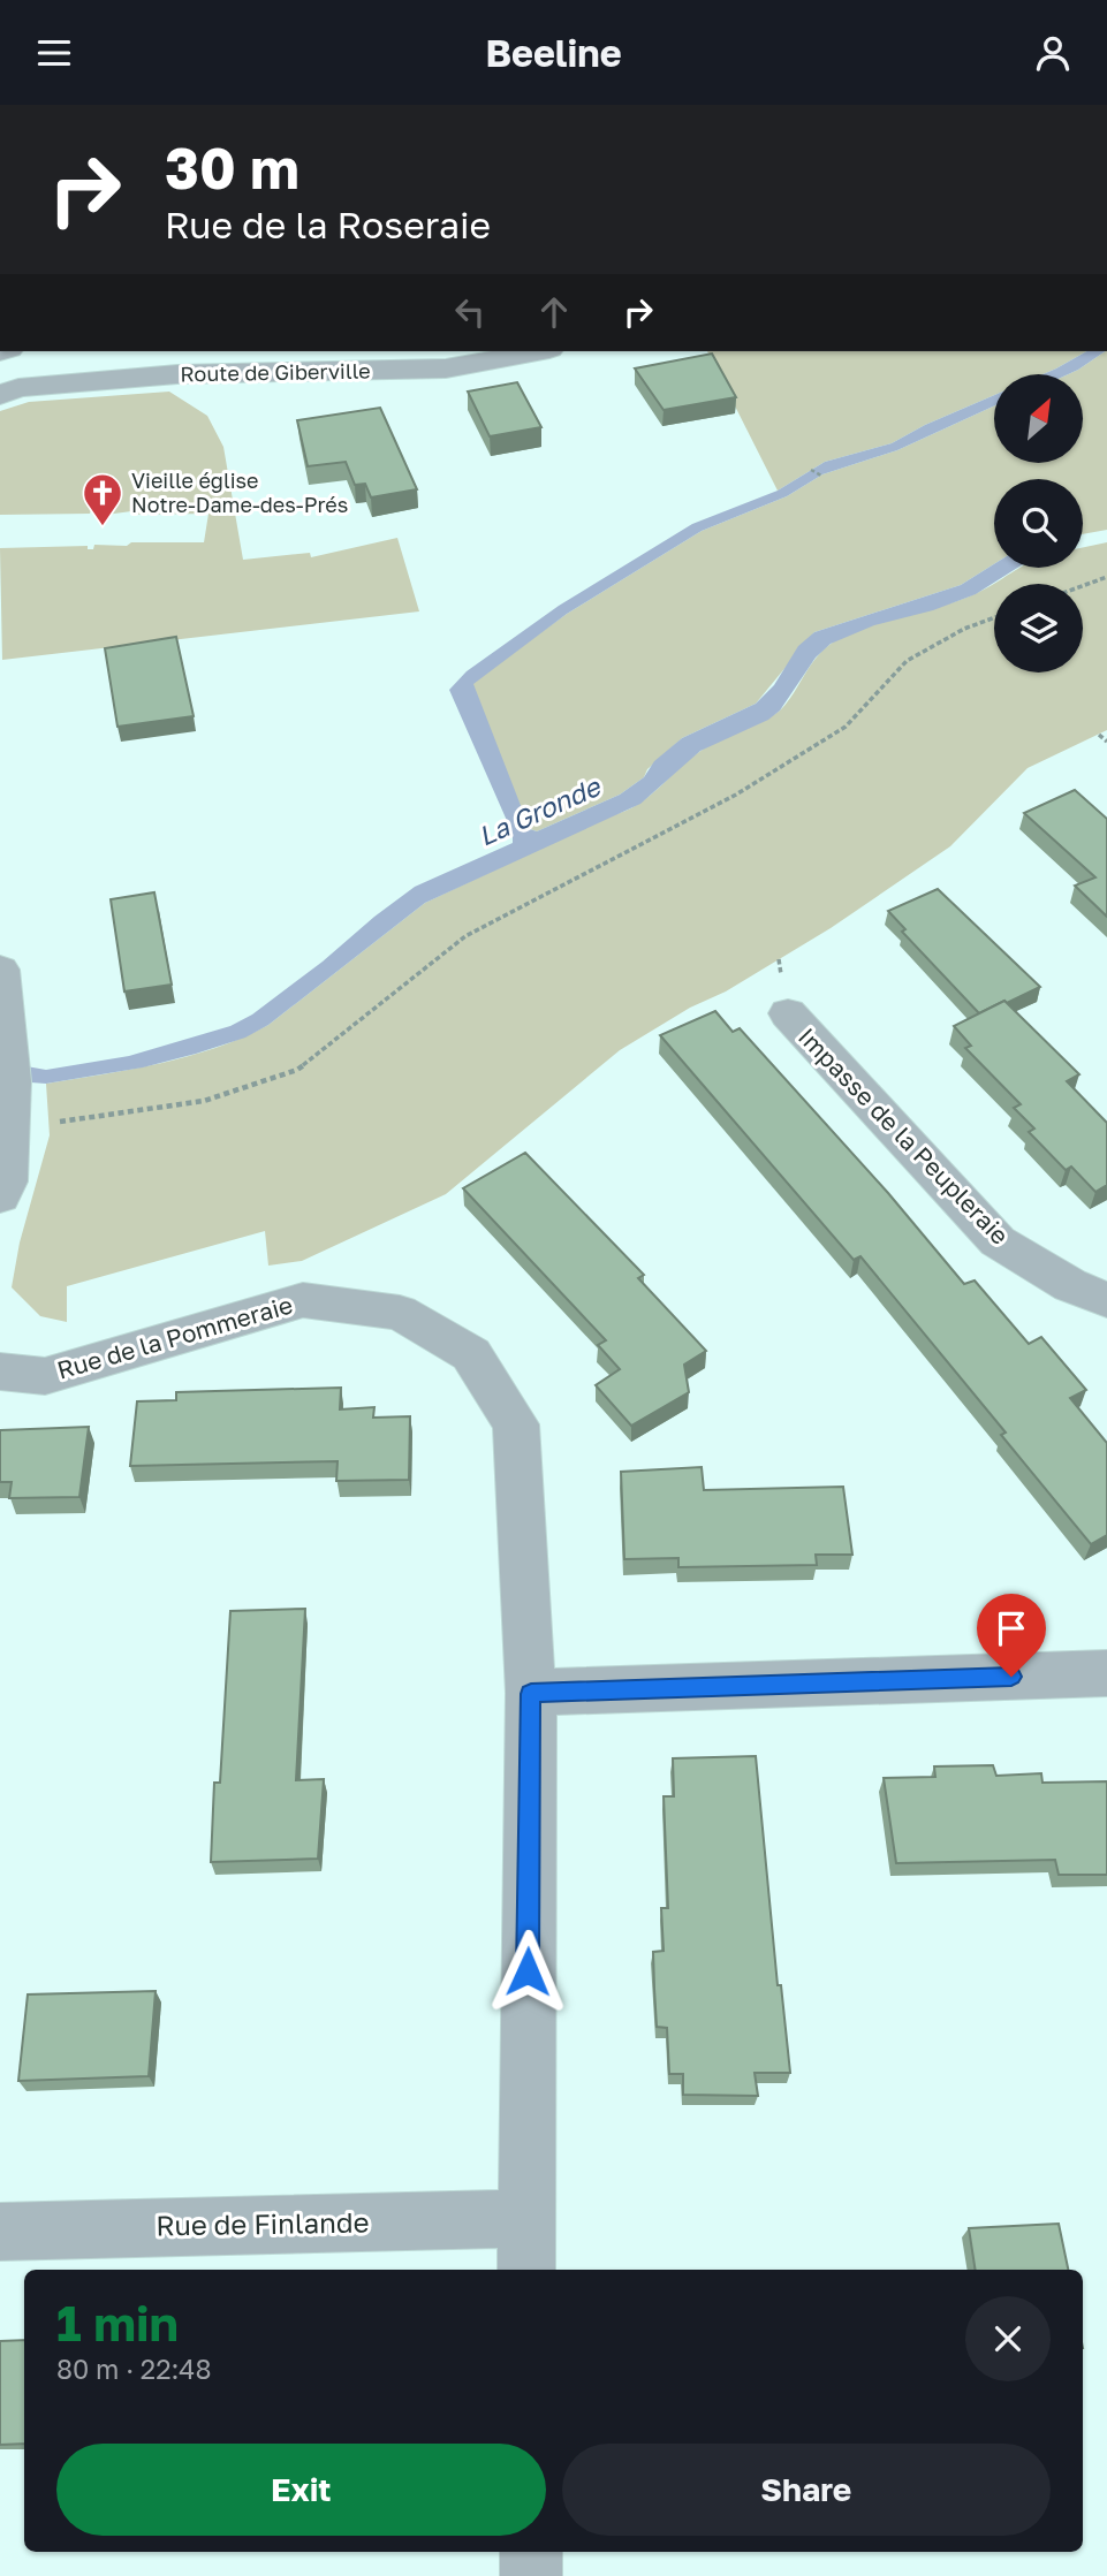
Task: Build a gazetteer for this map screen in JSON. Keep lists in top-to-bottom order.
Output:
{
  "streets": {
    "street": [
      "Route de Giberville",
      "Impasse de la Peupleraie",
      "Rue de la Pommeraie",
      "Rue de Finlande"
    ]
  },
  "crossings": [
    ["Rue de la Pommeraie", "Rue de Finlande"]
  ],
  "water": ["La Gronde"],
  "places": {
    "church": ["Vieille église Notre-Dame-des-Prés"]
  },
  "north": "top right",
  "page": {
    "header": "Beeline",
    "turn": ["30 m", "Rue de la Roseraie"],
    "heading": ["1 min", "80 m · 22:48"],
    "buttons": ["Exit", "Share"]
  }
}
